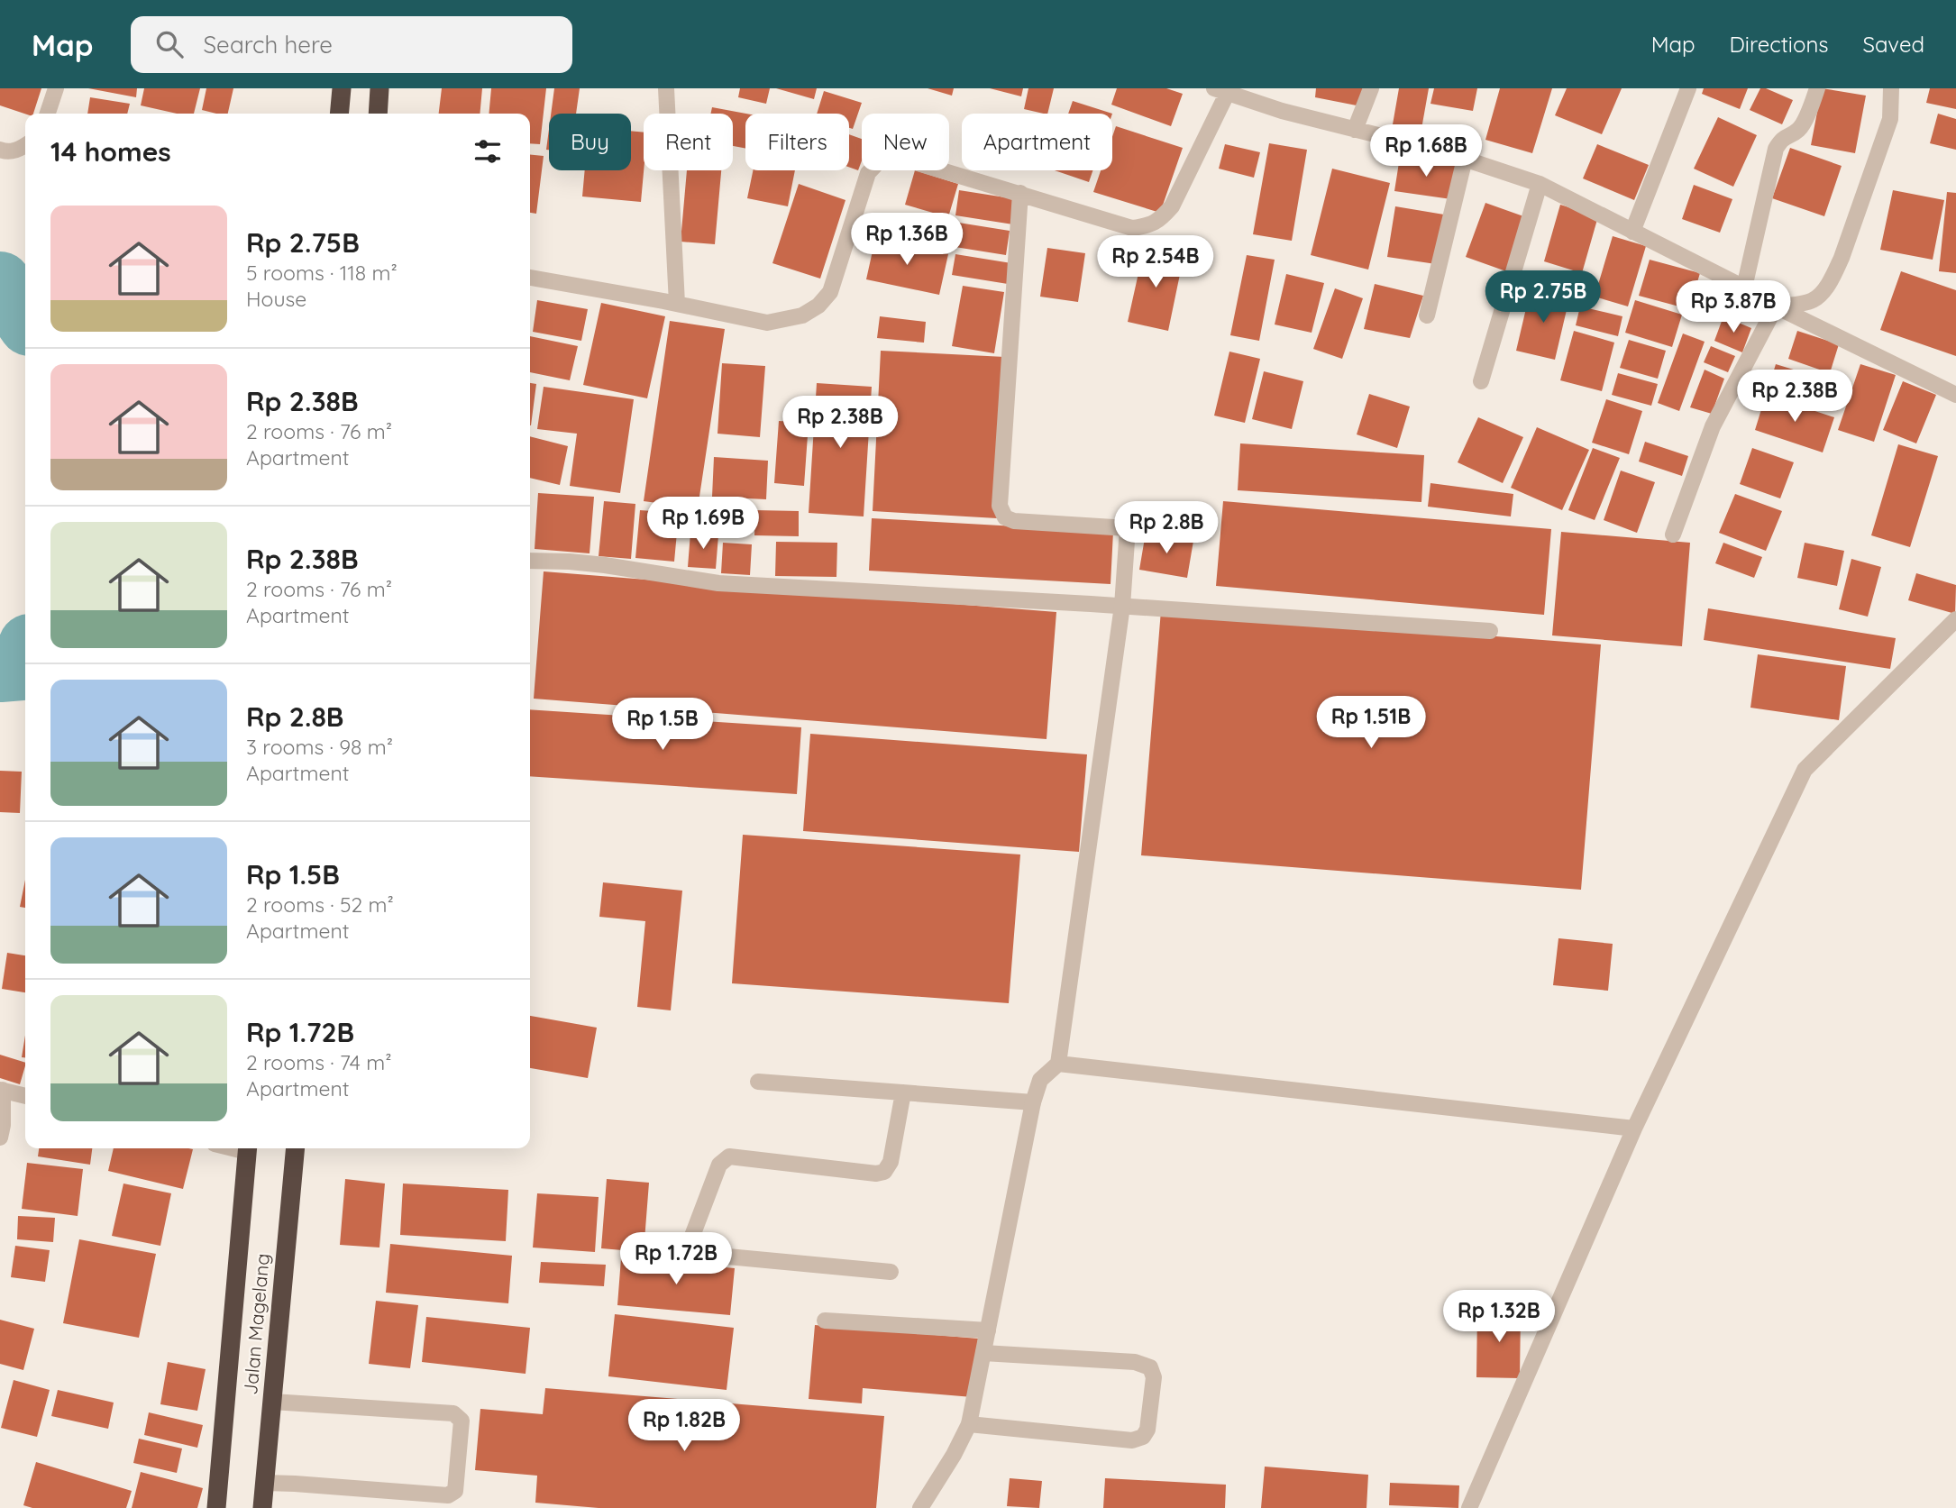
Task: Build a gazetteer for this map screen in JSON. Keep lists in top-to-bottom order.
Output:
{
  "streets": {
    "highway": ["Jalan Magelang"]
  },
  "page": {
    "header": "Map",
    "search": "Search here",
    "nav": ["Map", "Directions", "Saved"],
    "chip": [
      "Buy",
      "Rent",
      "Filters",
      "New",
      "Apartment"
    ],
    "heading": "14 homes",
    "price": [
      "Rp 1.68B",
      "Rp 1.36B",
      "Rp 2.54B",
      "Rp 2.75B",
      "Rp 3.87B",
      "Rp 2.38B",
      "Rp 2.38B",
      "Rp 1.69B",
      "Rp 2.8B",
      "Rp 1.51B",
      "Rp 1.5B",
      "Rp 1.72B",
      "Rp 1.32B",
      "Rp 1.82B"
    ],
    "list": [
      {
        "name": "Rp 2.75B",
        "note": "5 rooms · 118 m² · House"
      },
      {
        "name": "Rp 2.38B",
        "note": "2 rooms · 76 m² · Apartment"
      },
      {
        "name": "Rp 2.38B",
        "note": "2 rooms · 76 m² · Apartment"
      },
      {
        "name": "Rp 2.8B",
        "note": "3 rooms · 98 m² · Apartment"
      },
      {
        "name": "Rp 1.5B",
        "note": "2 rooms · 52 m² · Apartment"
      },
      {
        "name": "Rp 1.72B",
        "note": "2 rooms · 74 m² · Apartment"
      }
    ]
  }
}
